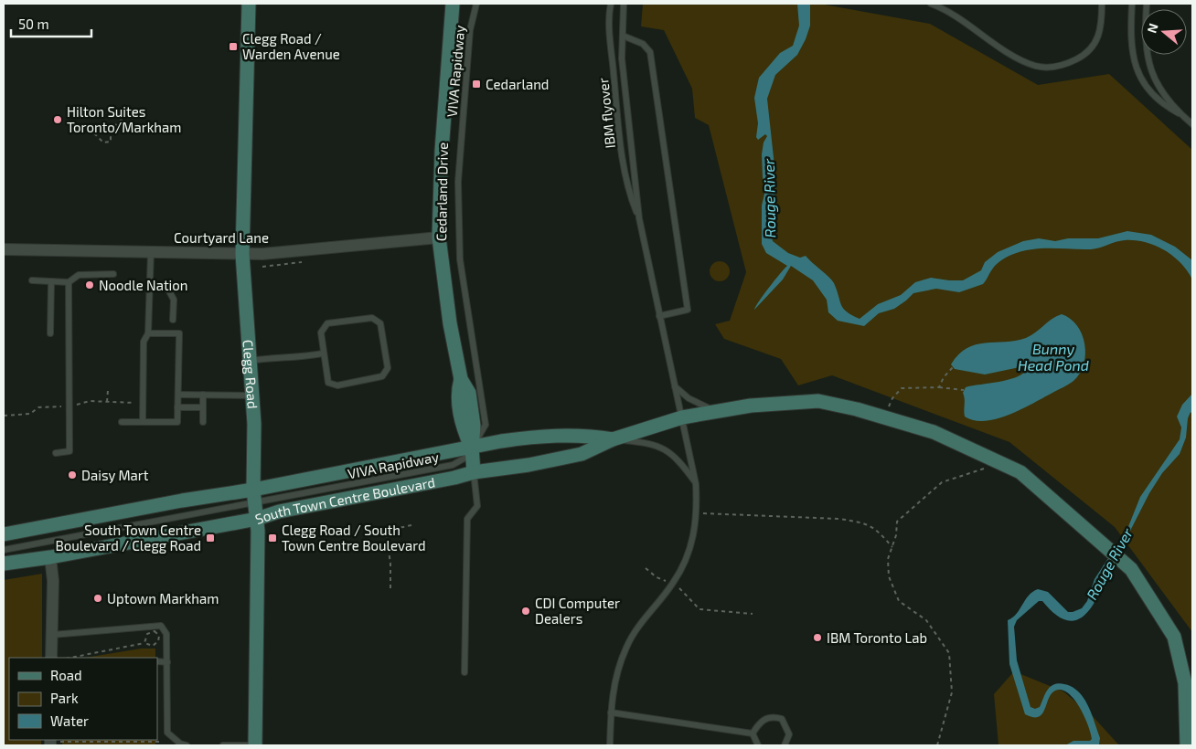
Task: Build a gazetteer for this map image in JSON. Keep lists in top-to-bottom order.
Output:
{
  "streets": {
    "street": [
      "Cedarland Drive",
      "Courtyard Lane",
      "Clegg Road",
      "South Town Centre Boulevard"
    ],
    "lane": ["VIVA Rapidway", "IBM flyover"]
  },
  "crossings": [
    ["VIVA Rapidway", "Cedarland Drive"],
    ["VIVA Rapidway", "Clegg Road"],
    ["VIVA Rapidway", "South Town Centre Boulevard"],
    ["Cedarland Drive", "Courtyard Lane"],
    ["Cedarland Drive", "South Town Centre Boulevard"],
    ["Courtyard Lane", "Clegg Road"],
    ["Clegg Road", "South Town Centre Boulevard"]
  ],
  "water": ["Rouge River", "Bunny Head Pond"],
  "places": {
    "transit": [
      "Clegg Road / Warden Avenue",
      "Cedarland",
      "South Town Centre Boulevard / Clegg Road",
      "Clegg Road / South Town Centre Boulevard"
    ],
    "other": [
      "Hilton Suites Toronto/Markham",
      "Noodle Nation",
      "Daisy Mart",
      "Uptown Markham",
      "CDI Computer Dealers",
      "IBM Toronto Lab"
    ]
  },
  "legend": ["Road", "Park", "Water"],
  "scale_bar": "50 m",
  "north": "left"
}
